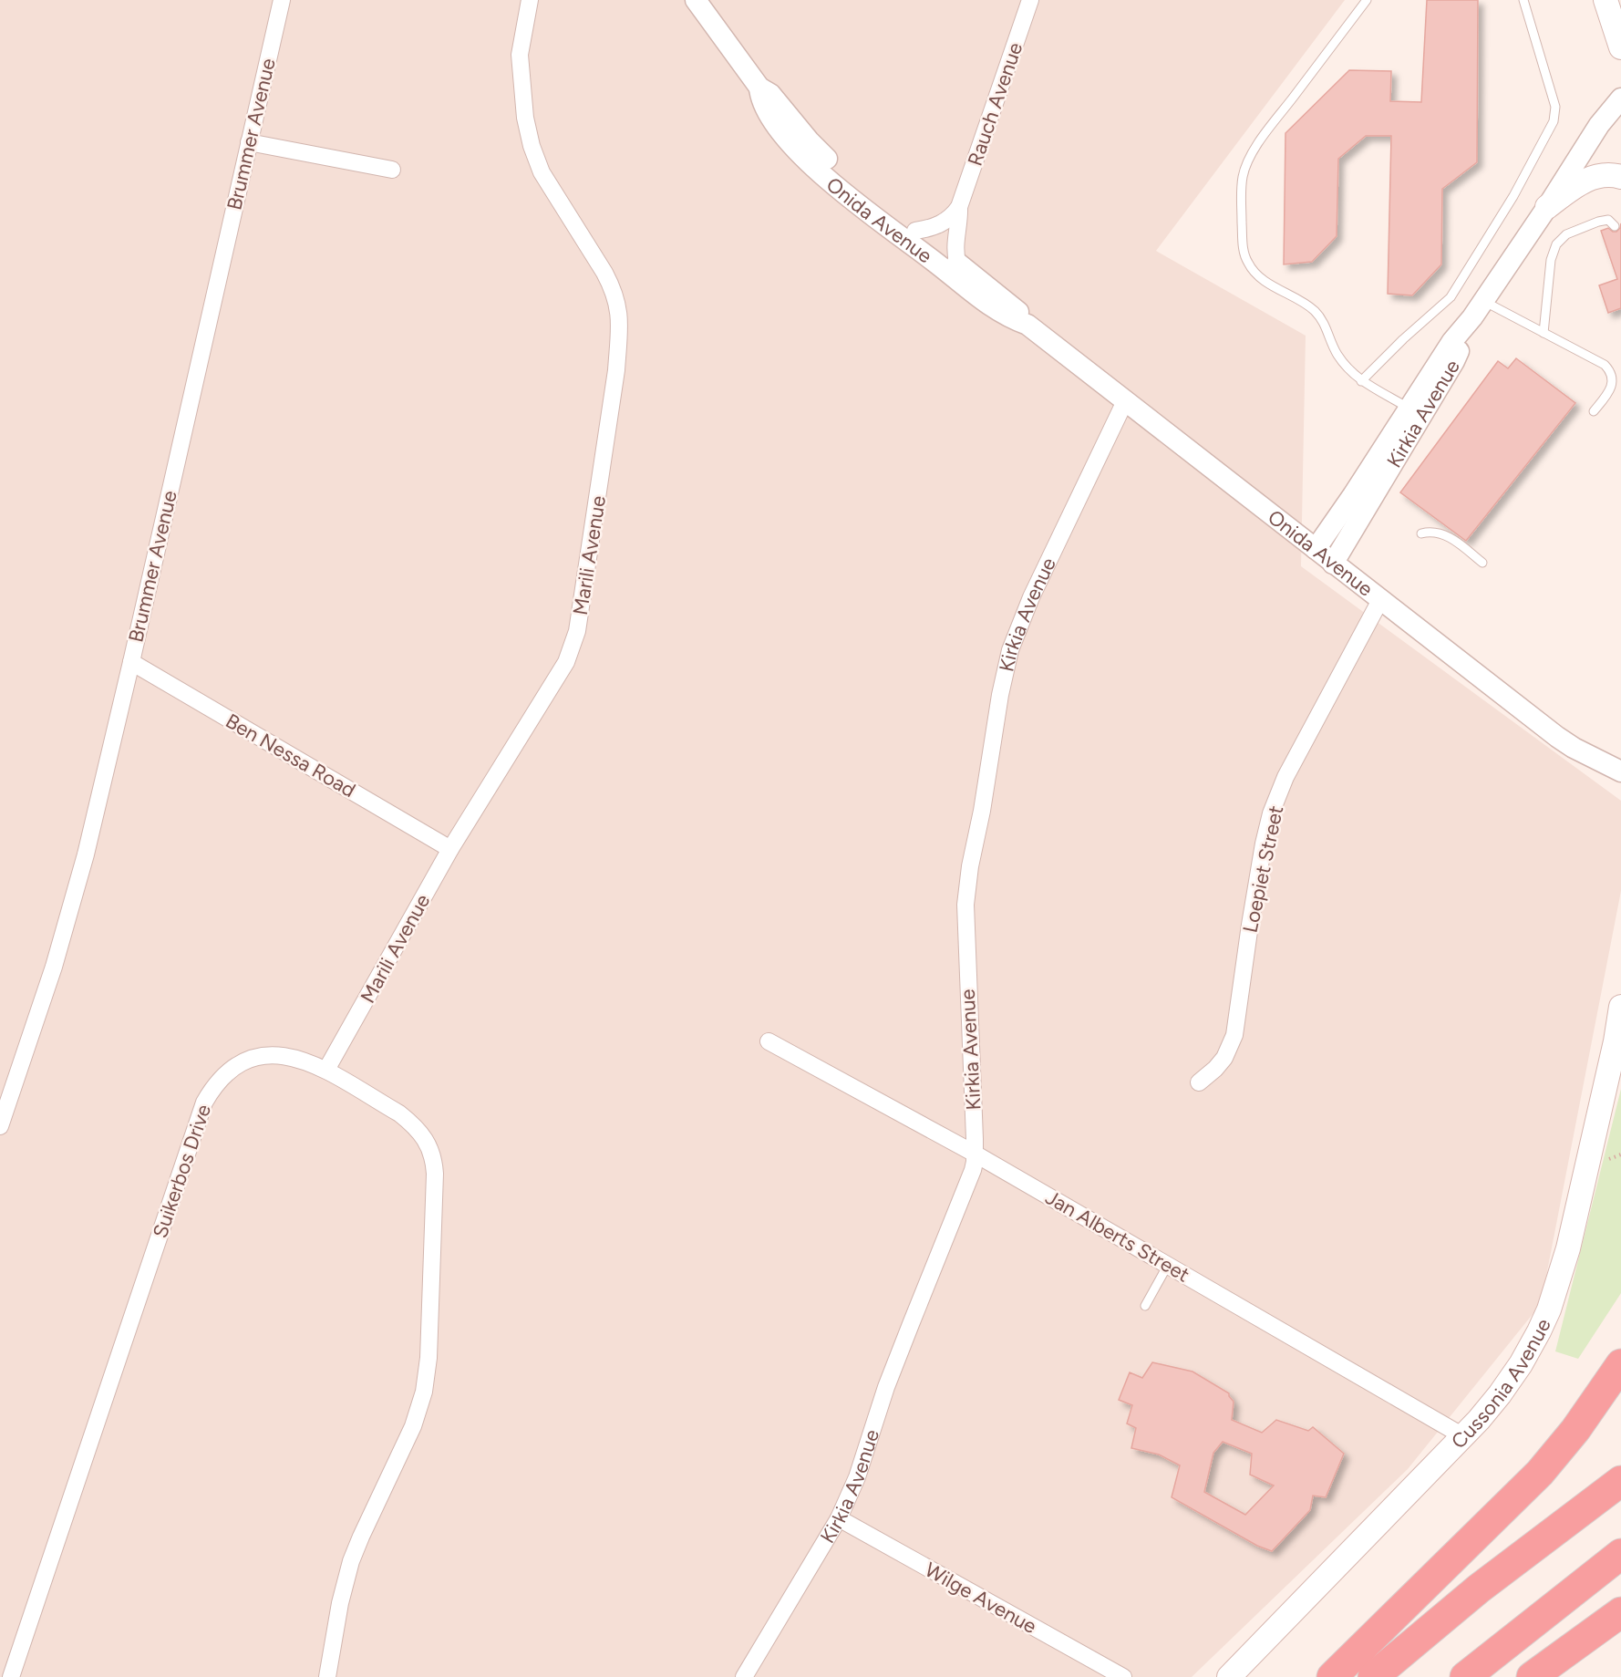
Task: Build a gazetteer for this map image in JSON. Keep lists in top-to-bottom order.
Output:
{
  "streets": {
    "main road": ["Cussonia Avenue"],
    "street": [
      "Rauch Avenue",
      "Brummer Avenue",
      "Onida Avenue",
      "Kirkia Avenue",
      "Marili Avenue",
      "Ben Nessa Road",
      "Loepiet Street",
      "Suikerbos Drive",
      "Jan Alberts Street",
      "Wilge Avenue"
    ]
  },
  "crossings": [
    ["Rauch Avenue", "Onida Avenue"],
    ["Brummer Avenue", "Ben Nessa Road"],
    ["Onida Avenue", "Kirkia Avenue"],
    ["Onida Avenue", "Loepiet Street"],
    ["Kirkia Avenue", "Jan Alberts Street"],
    ["Kirkia Avenue", "Wilge Avenue"],
    ["Marili Avenue", "Ben Nessa Road"],
    ["Marili Avenue", "Suikerbos Drive"],
    ["Jan Alberts Street", "Cussonia Avenue"]
  ]
}
